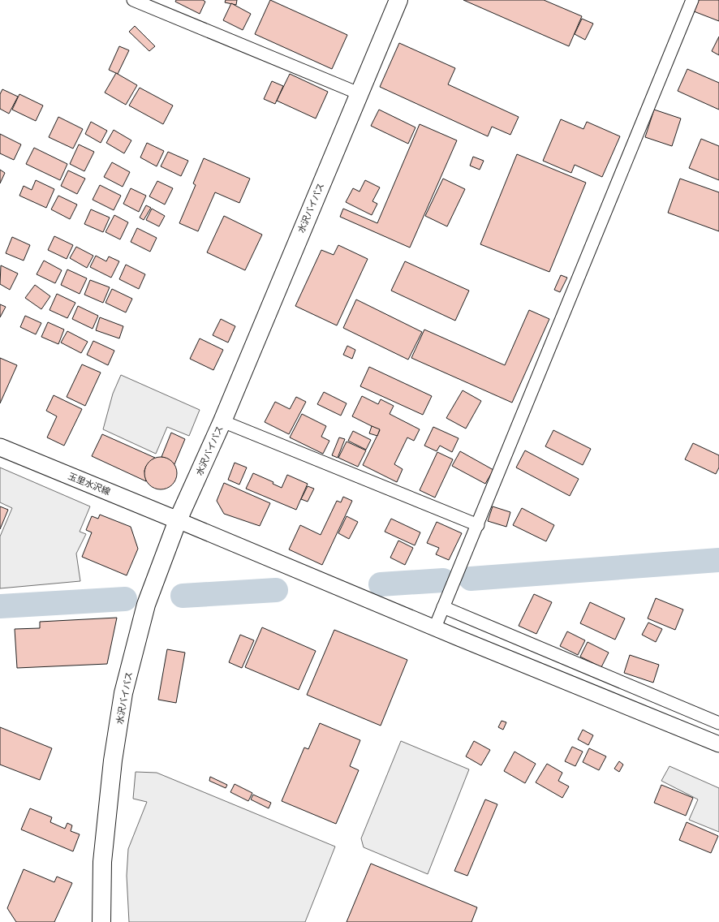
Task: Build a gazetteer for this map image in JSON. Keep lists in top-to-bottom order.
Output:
{
  "streets": {
    "highway": ["水沢バイパス"],
    "main road": ["玉里水沢線"]
  },
  "crossings": [
    ["水沢バイパス", "玉里水沢線"]
  ]
}
